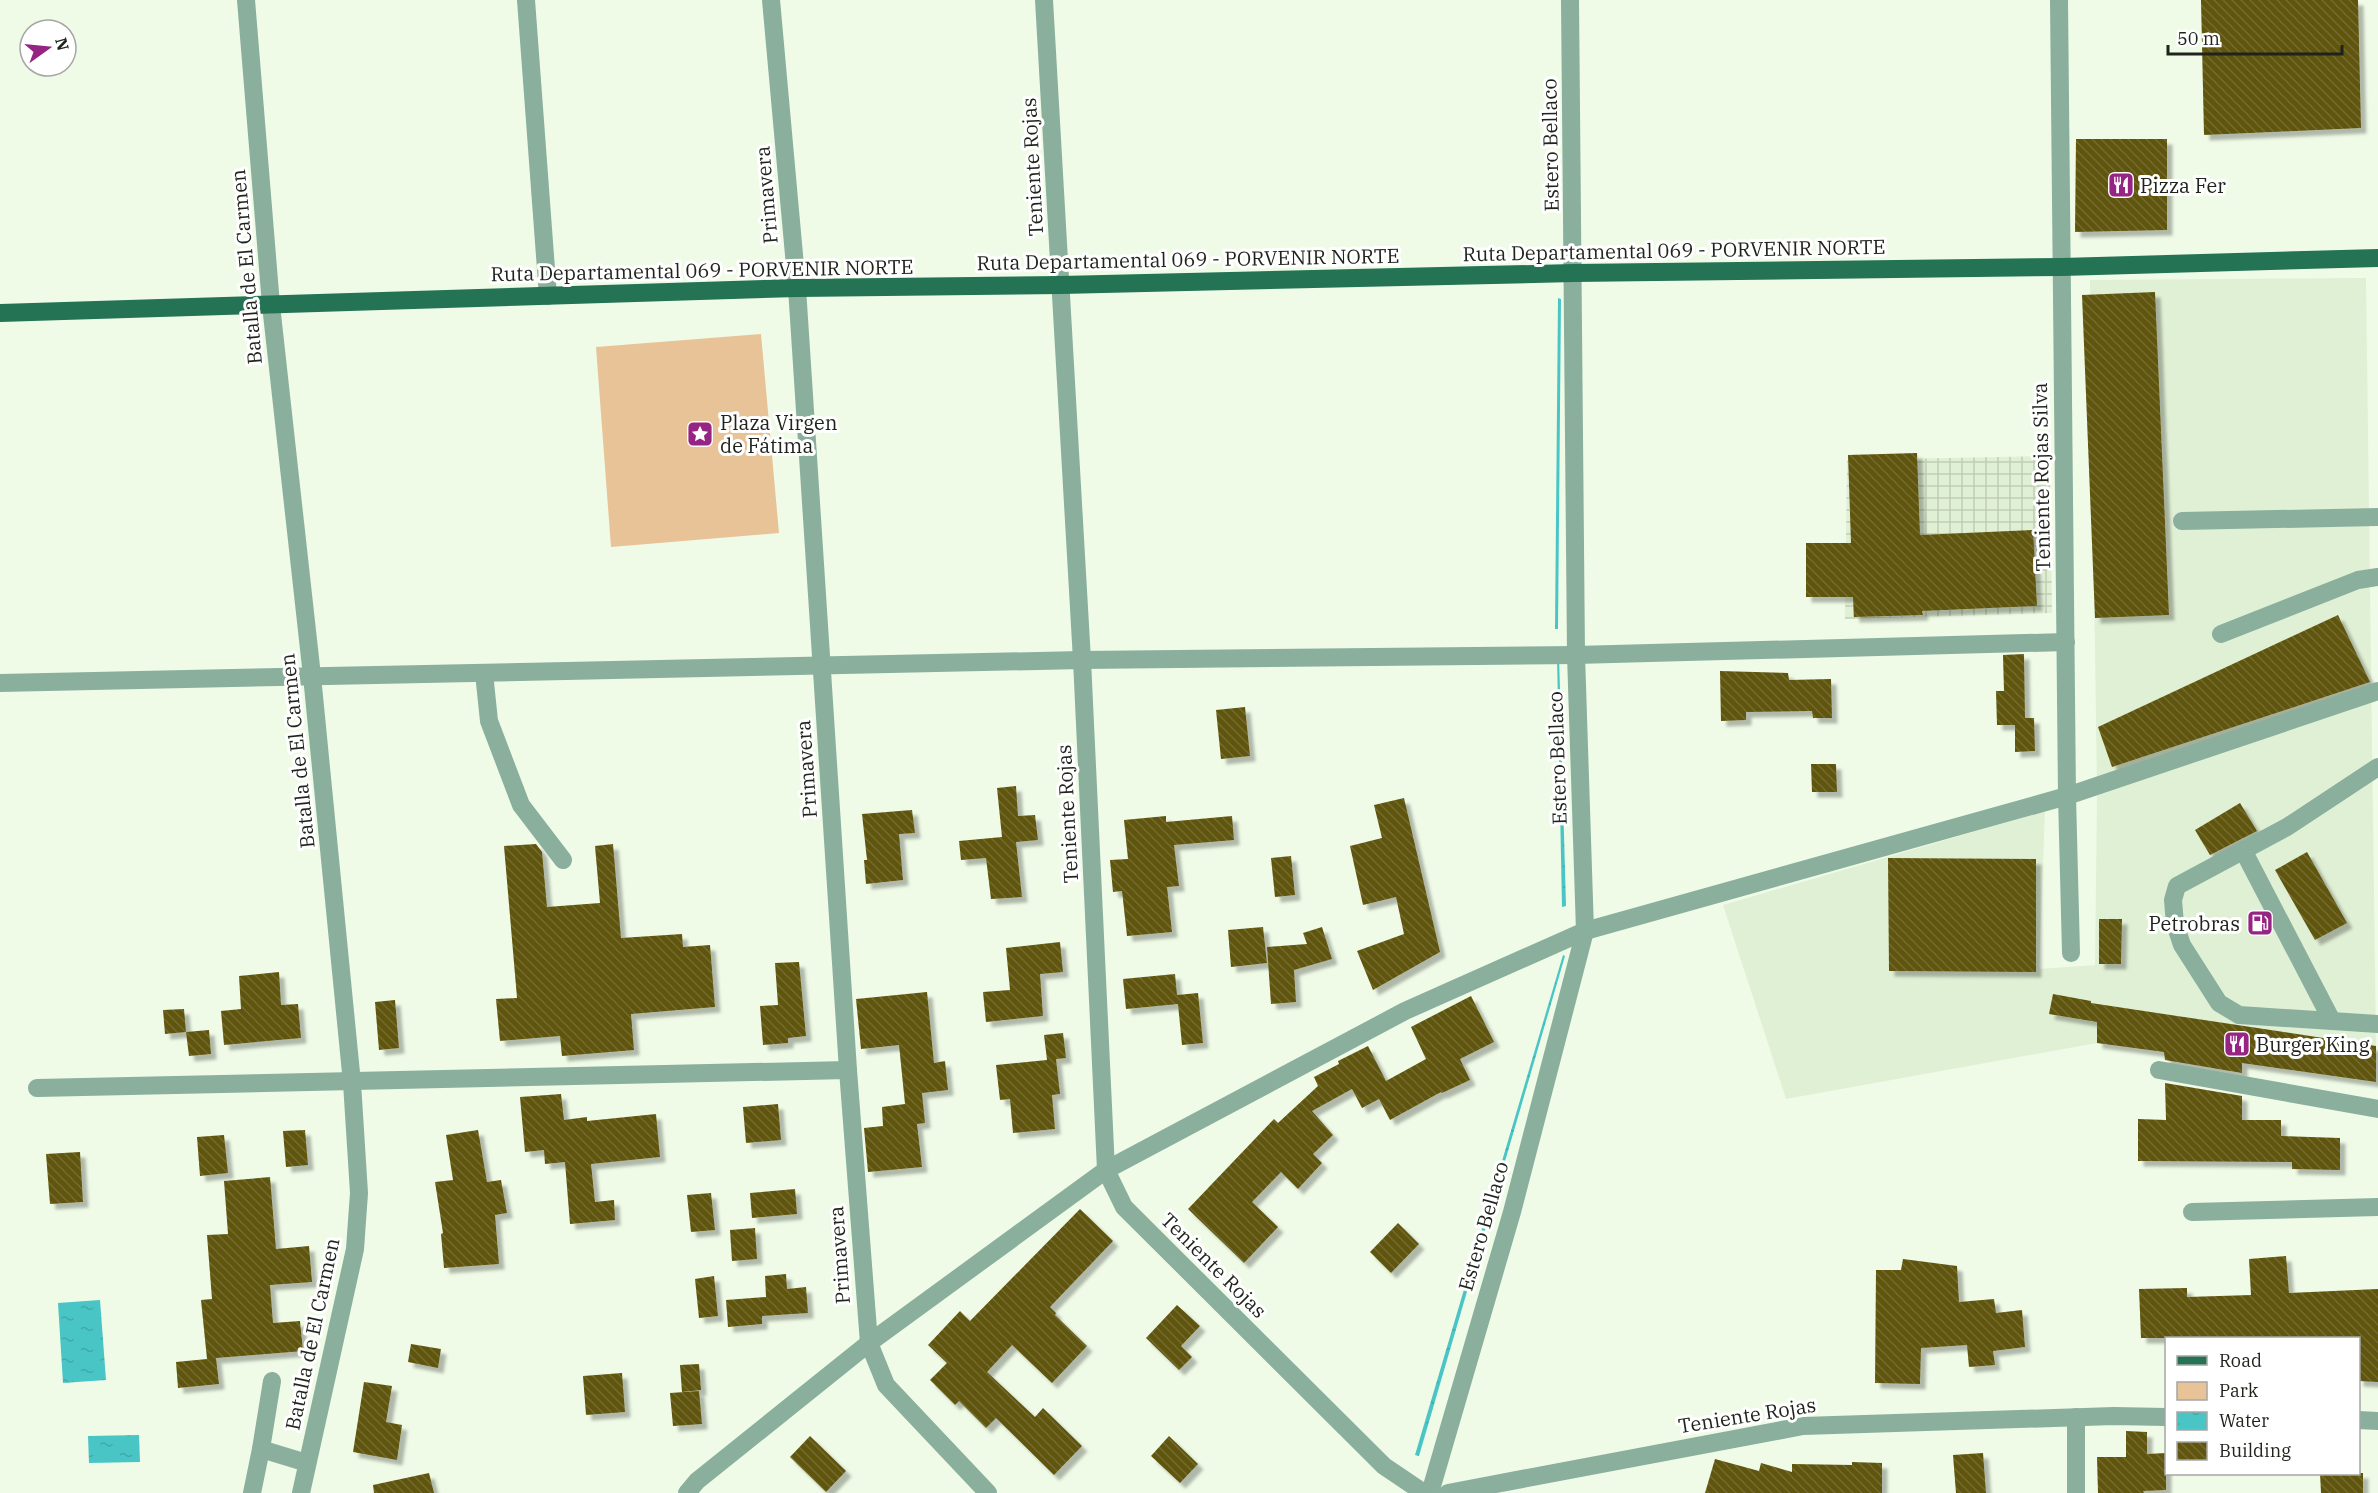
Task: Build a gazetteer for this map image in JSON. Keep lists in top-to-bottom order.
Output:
{
  "streets": {
    "main road": ["Ruta Departamental 069 - PORVENIR NORTE"],
    "street": [
      "Estero Bellaco",
      "Teniente Rojas",
      "Primavera",
      "Batalla de El Carmen",
      "Teniente Rojas Silva"
    ]
  },
  "crossings": [
    ["Estero Bellaco", "Ruta Departamental 069 - PORVENIR NORTE"],
    ["Teniente Rojas", "Ruta Departamental 069 - PORVENIR NORTE"],
    ["Primavera", "Ruta Departamental 069 - PORVENIR NORTE"],
    ["Ruta Departamental 069 - PORVENIR NORTE", "Batalla de El Carmen"],
    ["Ruta Departamental 069 - PORVENIR NORTE", "Teniente Rojas Silva"]
  ],
  "places": {
    "restaurant": ["Pizza Fer", "Burger King"],
    "place": ["Plaza Virgen de Fátima"],
    "fuel station": ["Petrobras"]
  },
  "legend": [
    "Road",
    "Park",
    "Water",
    "Building"
  ],
  "scale_bar": "50 m",
  "north": "right"
}
